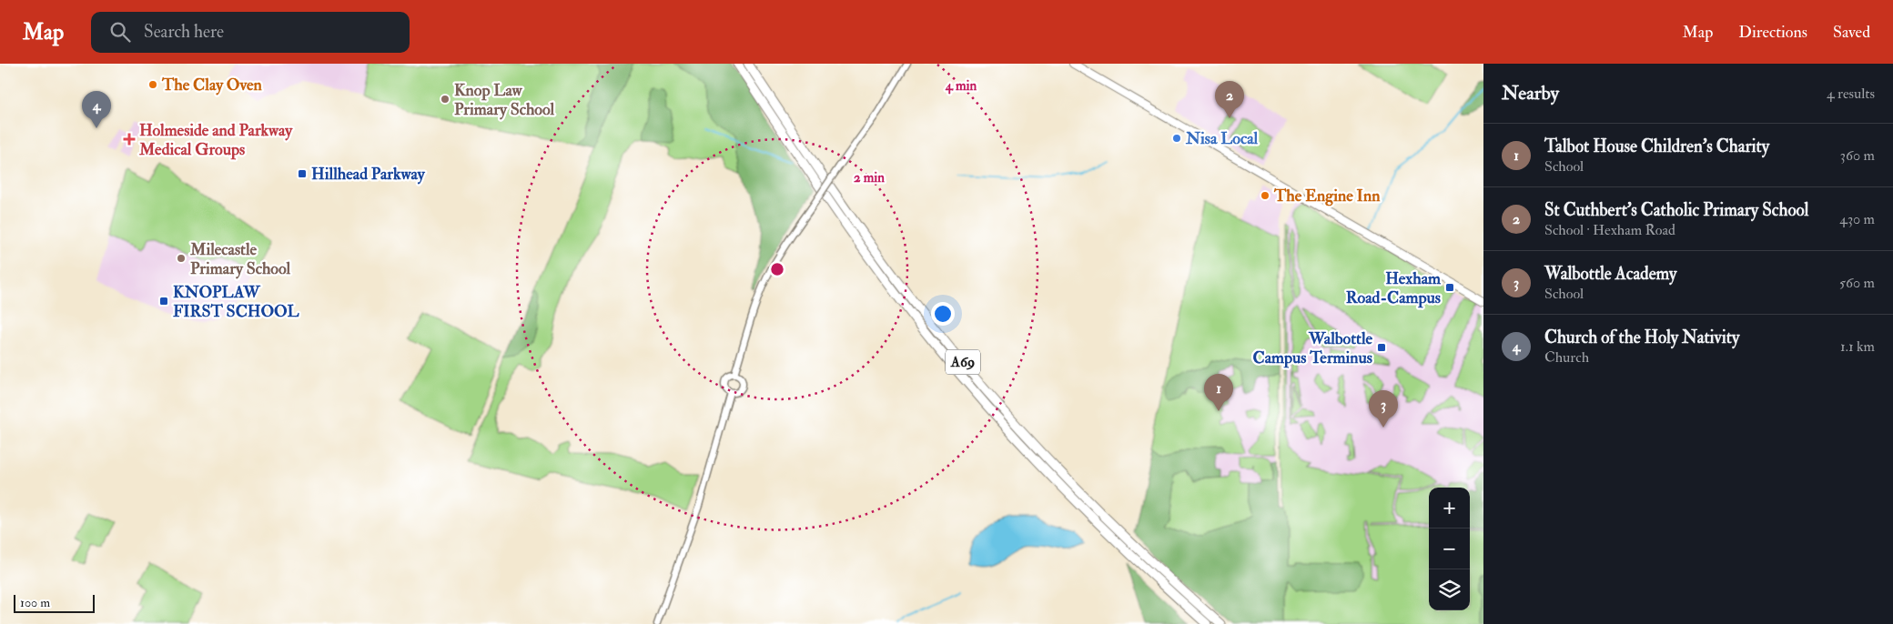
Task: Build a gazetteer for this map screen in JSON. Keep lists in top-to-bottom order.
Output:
{
  "streets": {
    "highway": ["A69"]
  },
  "places": {
    "other": [
      "The Clay Oven",
      "Knop Law Primary School",
      "Nisa Local",
      "The Engine Inn",
      "Milecastle Primary School"
    ],
    "health": ["Holmeside and Parkway Medical Groups"],
    "transit": [
      "Hillhead Parkway",
      "Hexham Road-Campus",
      "KNOPLAW FIRST SCHOOL",
      "Walbottle Campus Terminus"
    ]
  },
  "scale_bar": "100 m",
  "page": {
    "header": "Map",
    "search": "Search here",
    "nav": ["Map", "Directions", "Saved"],
    "heading": ["Nearby", "4 results"],
    "pins": [
      "2",
      "4",
      "1",
      "3"
    ],
    "list": [
      {
        "mark": "1",
        "name": "Talbot House Children's Charity",
        "note": "School",
        "value": "360 m"
      },
      {
        "mark": "2",
        "name": "St Cuthbert's Catholic Primary School",
        "note": "School · Hexham Road",
        "value": "430 m"
      },
      {
        "mark": "3",
        "name": "Walbottle Academy",
        "note": "School",
        "value": "560 m"
      },
      {
        "mark": "4",
        "name": "Church of the Holy Nativity",
        "note": "Church",
        "value": "1.1 km"
      }
    ],
    "map_buttons": ["+", "−"],
    "scale": "100 m"
  },
  "rings": ["4 min", "2 min"]
}
